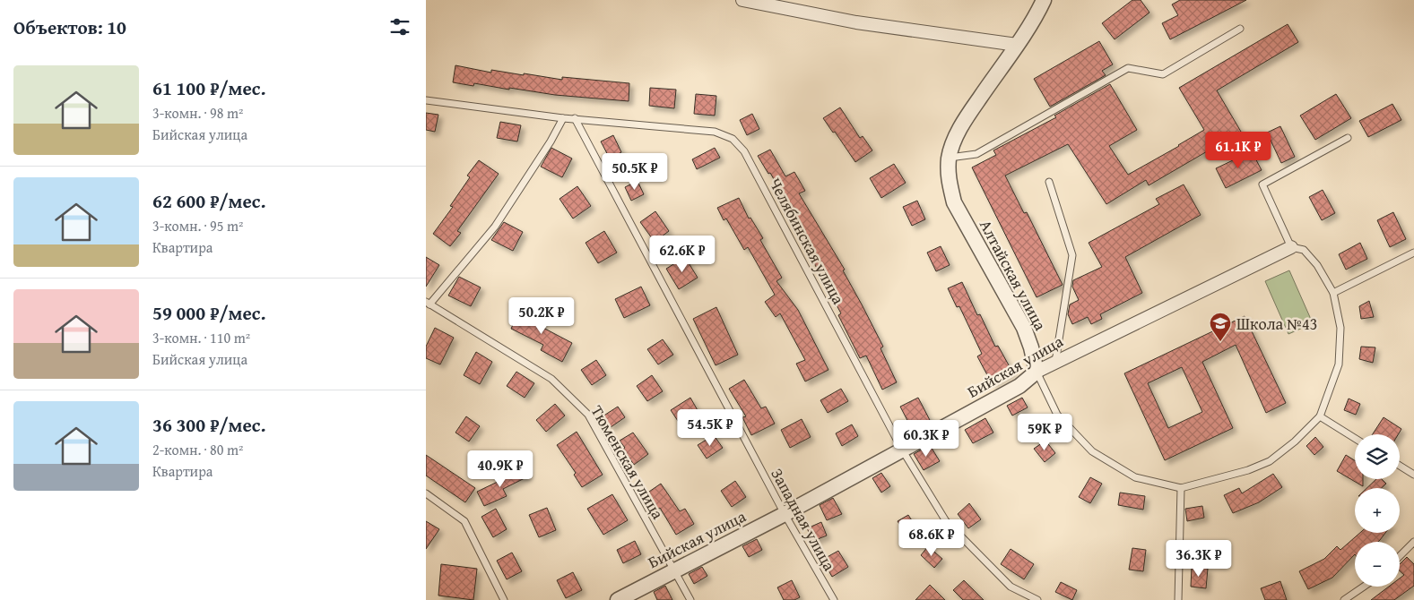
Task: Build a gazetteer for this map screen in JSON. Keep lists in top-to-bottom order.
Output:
{
  "streets": {
    "street": ["Алтайская улица", "Бийская улица"],
    "lane": ["Челябинская улица", "Тюменская улица", "Западная улица"]
  },
  "crossings": [
    ["Челябинская улица", "Бийская улица"],
    ["Челябинская улица", "Западная улица"],
    ["Алтайская улица", "Бийская улица"],
    ["Бийская улица", "Тюменская улица"],
    ["Бийская улица", "Западная улица"]
  ],
  "places": {
    "school or university": ["Школа №43"]
  },
  "page": {
    "heading": "Объектов: 10",
    "list": [
      {
        "name": "61 100 ₽/мес.",
        "note": "3-комн. · 98 m² · Бийская улица"
      },
      {
        "name": "62 600 ₽/мес.",
        "note": "3-комн. · 95 m² · Квартира"
      },
      {
        "name": "59 000 ₽/мес.",
        "note": "3-комн. · 110 m² · Бийская улица"
      },
      {
        "name": "36 300 ₽/мес.",
        "note": "2-комн. · 80 m² · Квартира"
      }
    ],
    "price": [
      "61.1K ₽",
      "50.5K ₽",
      "62.6K ₽",
      "50.2K ₽",
      "54.5K ₽",
      "59K ₽",
      "60.3K ₽",
      "40.9K ₽",
      "68.6K ₽",
      "36.3K ₽"
    ],
    "map_buttons": ["+", "−"]
  }
}
